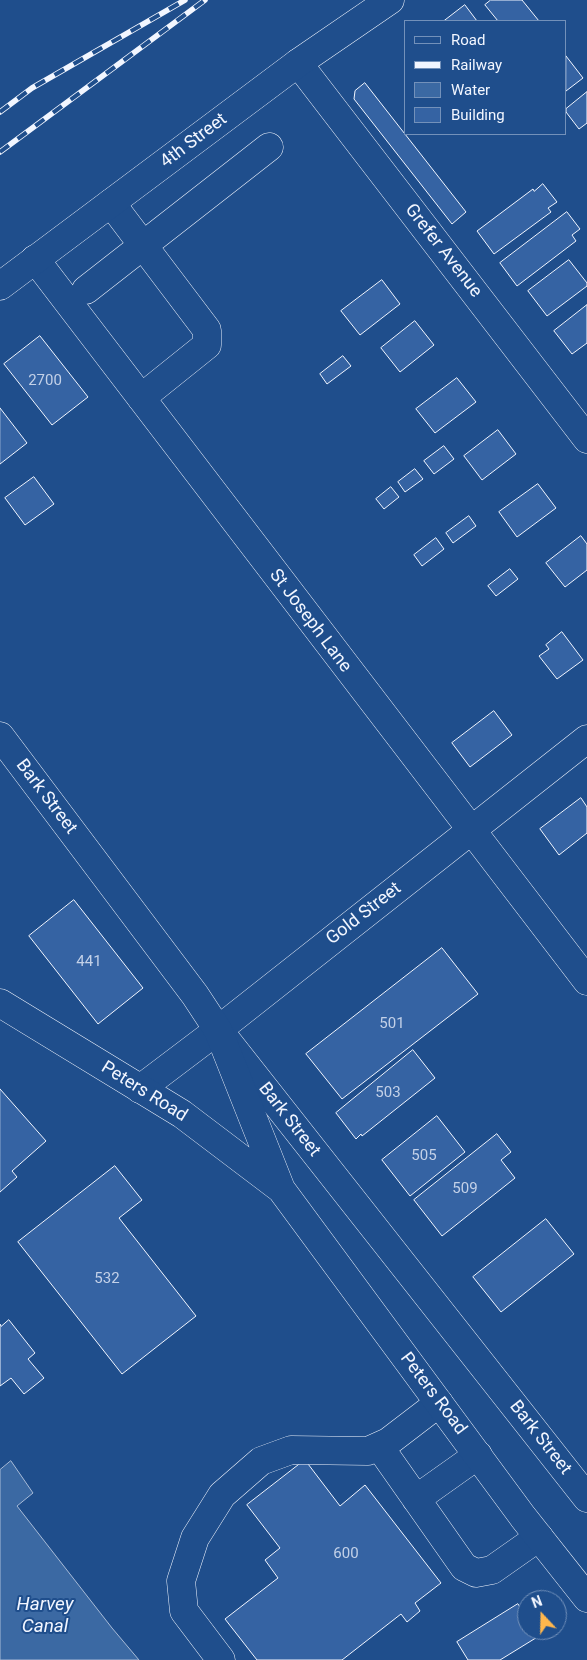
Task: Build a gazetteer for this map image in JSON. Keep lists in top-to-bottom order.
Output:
{
  "streets": {
    "street": [
      "4th Street",
      "Grefer Avenue",
      "St Joseph Lane",
      "Bark Street",
      "Gold Street",
      "Peters Road"
    ]
  },
  "crossings": [
    ["4th Street", "Grefer Avenue"],
    ["4th Street", "St Joseph Lane"],
    ["St Joseph Lane", "Gold Street"],
    ["Bark Street", "Gold Street"],
    ["Bark Street", "Peters Road"],
    ["Gold Street", "Peters Road"]
  ],
  "water": ["Harvey Canal"],
  "house_numbers": [
    "2700",
    "441",
    "501",
    "503",
    "505",
    "509",
    "532",
    "600"
  ],
  "legend": [
    "Road",
    "Railway",
    "Water",
    "Building"
  ],
  "north": "top"
}
